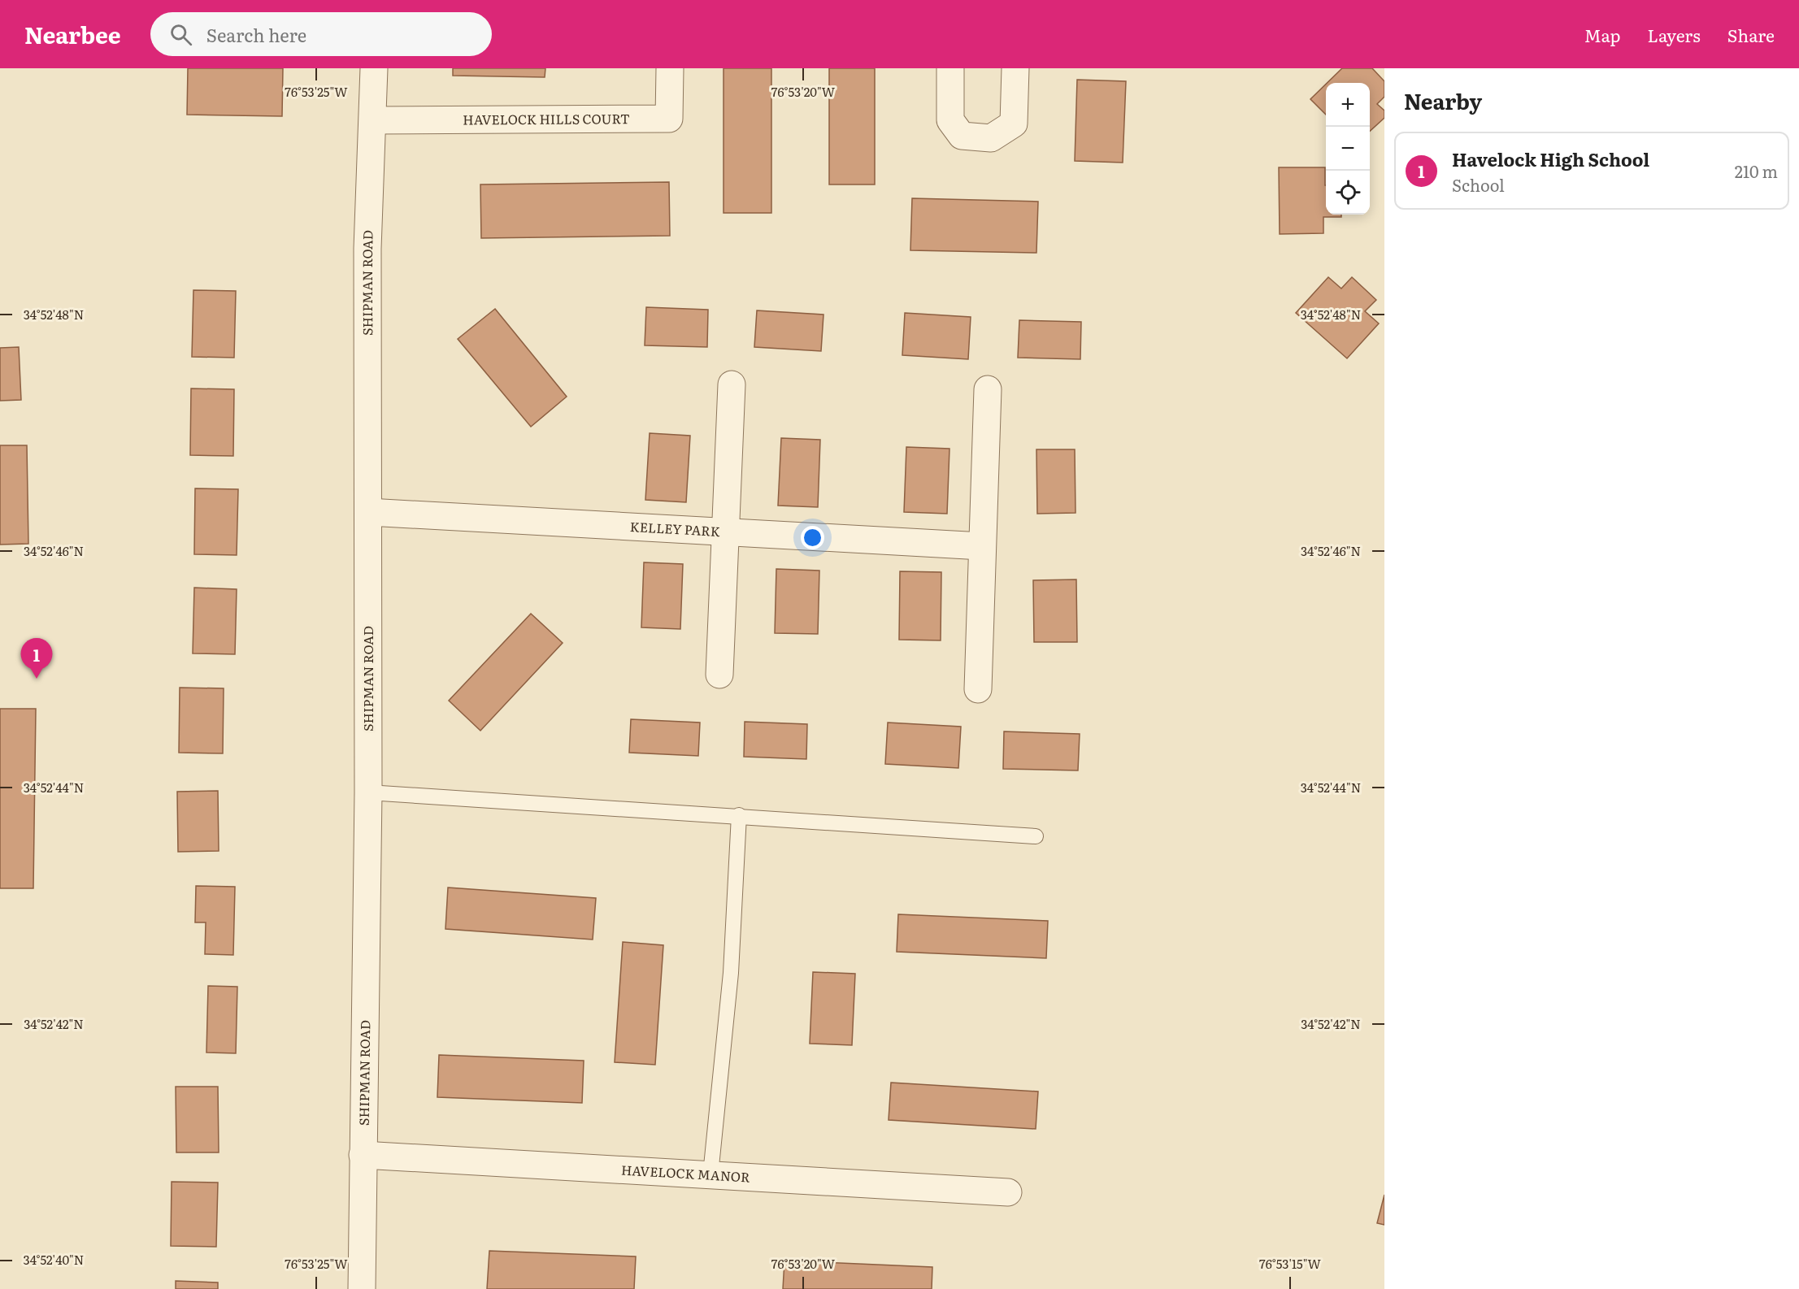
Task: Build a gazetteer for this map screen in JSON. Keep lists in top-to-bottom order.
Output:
{
  "streets": {
    "street": [
      "HAVELOCK HILLS COURT",
      "SHIPMAN ROAD",
      "KELLEY PARK",
      "HAVELOCK MANOR"
    ]
  },
  "crossings": [
    ["HAVELOCK HILLS COURT", "SHIPMAN ROAD"],
    ["SHIPMAN ROAD", "KELLEY PARK"],
    ["SHIPMAN ROAD", "HAVELOCK MANOR"]
  ],
  "page": {
    "header": "Nearbee",
    "search": "Search here",
    "nav": ["Map", "Layers", "Share"],
    "heading": "Nearby",
    "map_buttons": ["+", "−"],
    "list": [
      {
        "mark": "1",
        "name": "Havelock High School",
        "note": "School",
        "value": "210 m"
      }
    ],
    "pins": "1"
  },
  "coordinates": [
    "76°53'25\"W",
    "76°53'20\"W",
    "34°52'48\"N",
    "34°52'46\"N",
    "34°52'44\"N",
    "34°52'42\"N",
    "34°52'40\"N",
    "76°53'15\"W"
  ]
}
